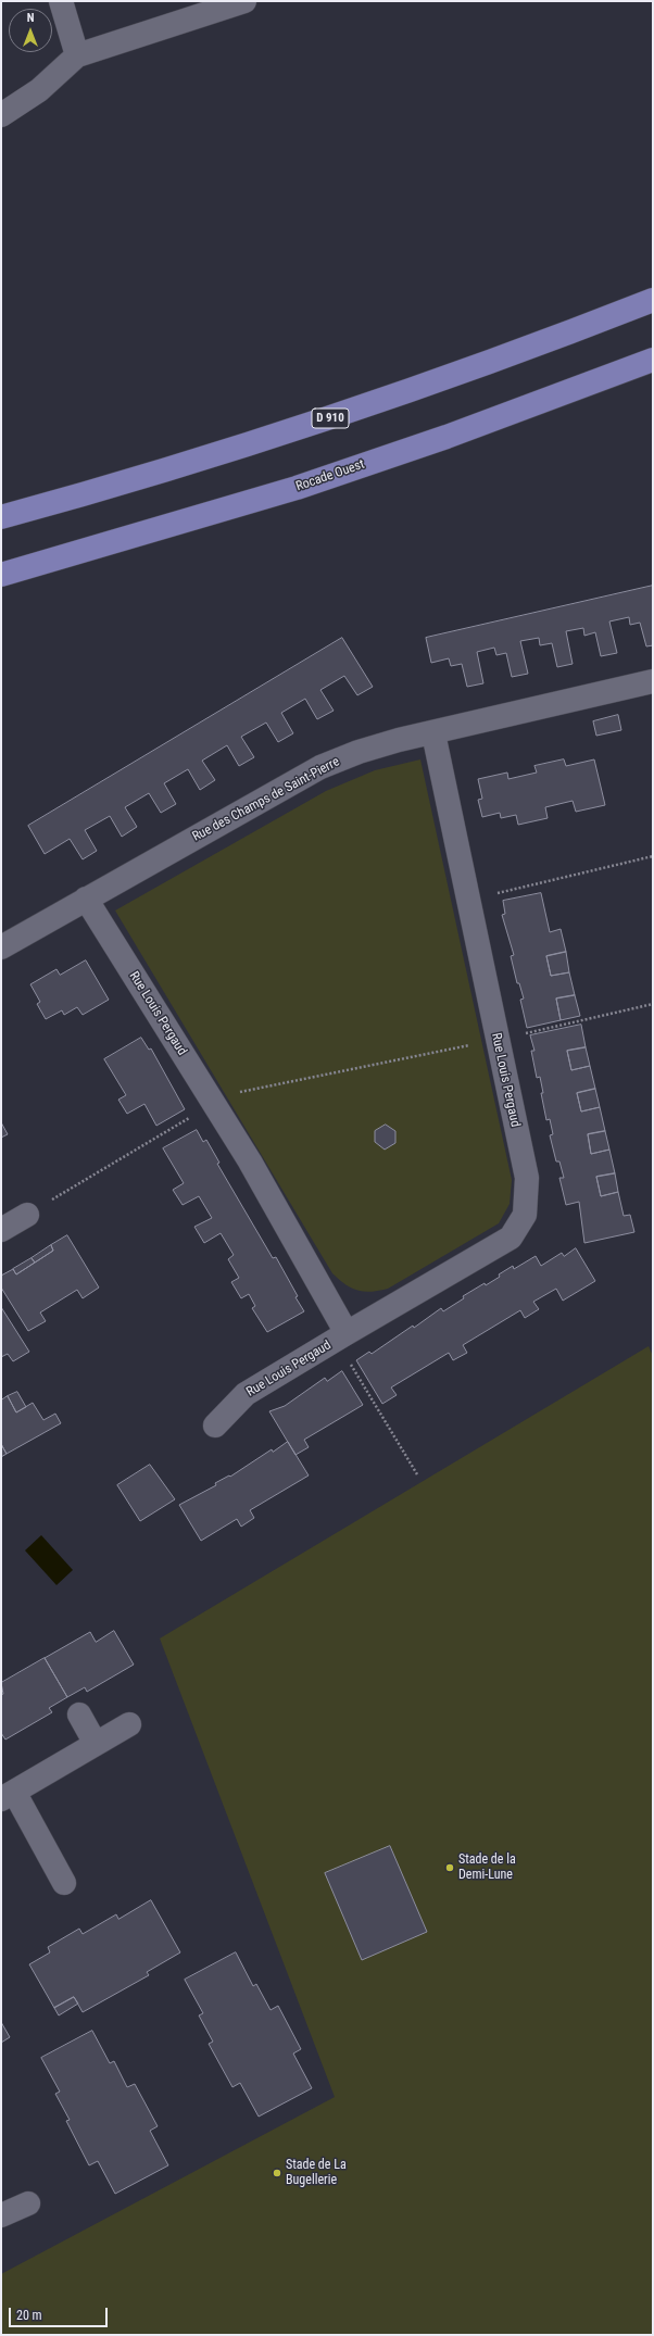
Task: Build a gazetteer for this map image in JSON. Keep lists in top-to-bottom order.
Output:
{
  "streets": {
    "main road": ["D 910", "Rocade Ouest"],
    "street": ["Rue des Champs de Saint-Pierre", "Rue Louis Pergaud"]
  },
  "crossings": [
    ["Rue des Champs de Saint-Pierre", "Rue Louis Pergaud"]
  ],
  "places": ["Stade de la Demi-Lune", "Stade de La Bugellerie"],
  "scale_bar": "20 m",
  "north": "top"
}
